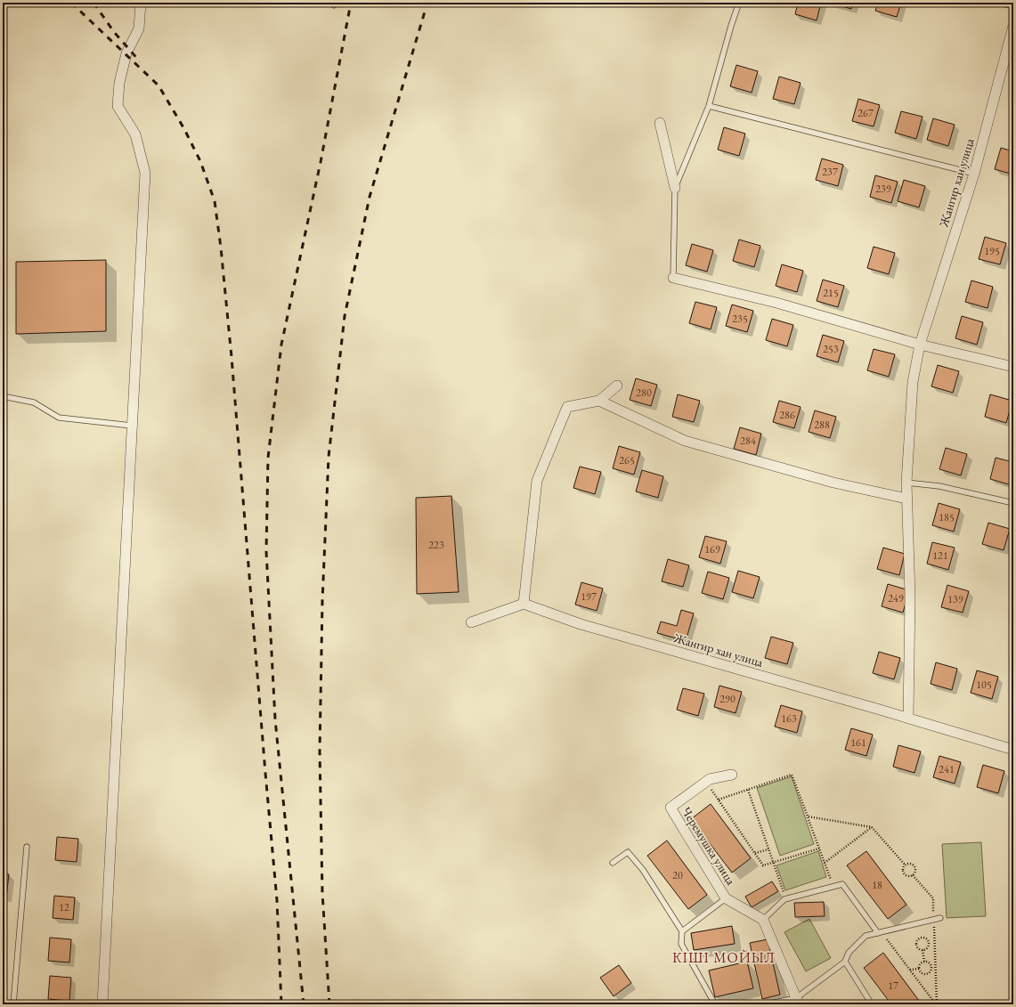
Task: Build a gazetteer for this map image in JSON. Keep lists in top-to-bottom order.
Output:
{
  "streets": {
    "street": ["Жангир хан улица", "Черемушка улица"]
  },
  "districts": ["КІШІ МОЙЫЛ"],
  "house_numbers": [
    "267",
    "237",
    "239",
    "195",
    "215",
    "235",
    "253",
    "280",
    "286",
    "288",
    "284",
    "265",
    "185",
    "223",
    "169",
    "121",
    "197",
    "249",
    "139",
    "105",
    "290",
    "163",
    "161",
    "241",
    "20",
    "18",
    "12",
    "17"
  ]
}
